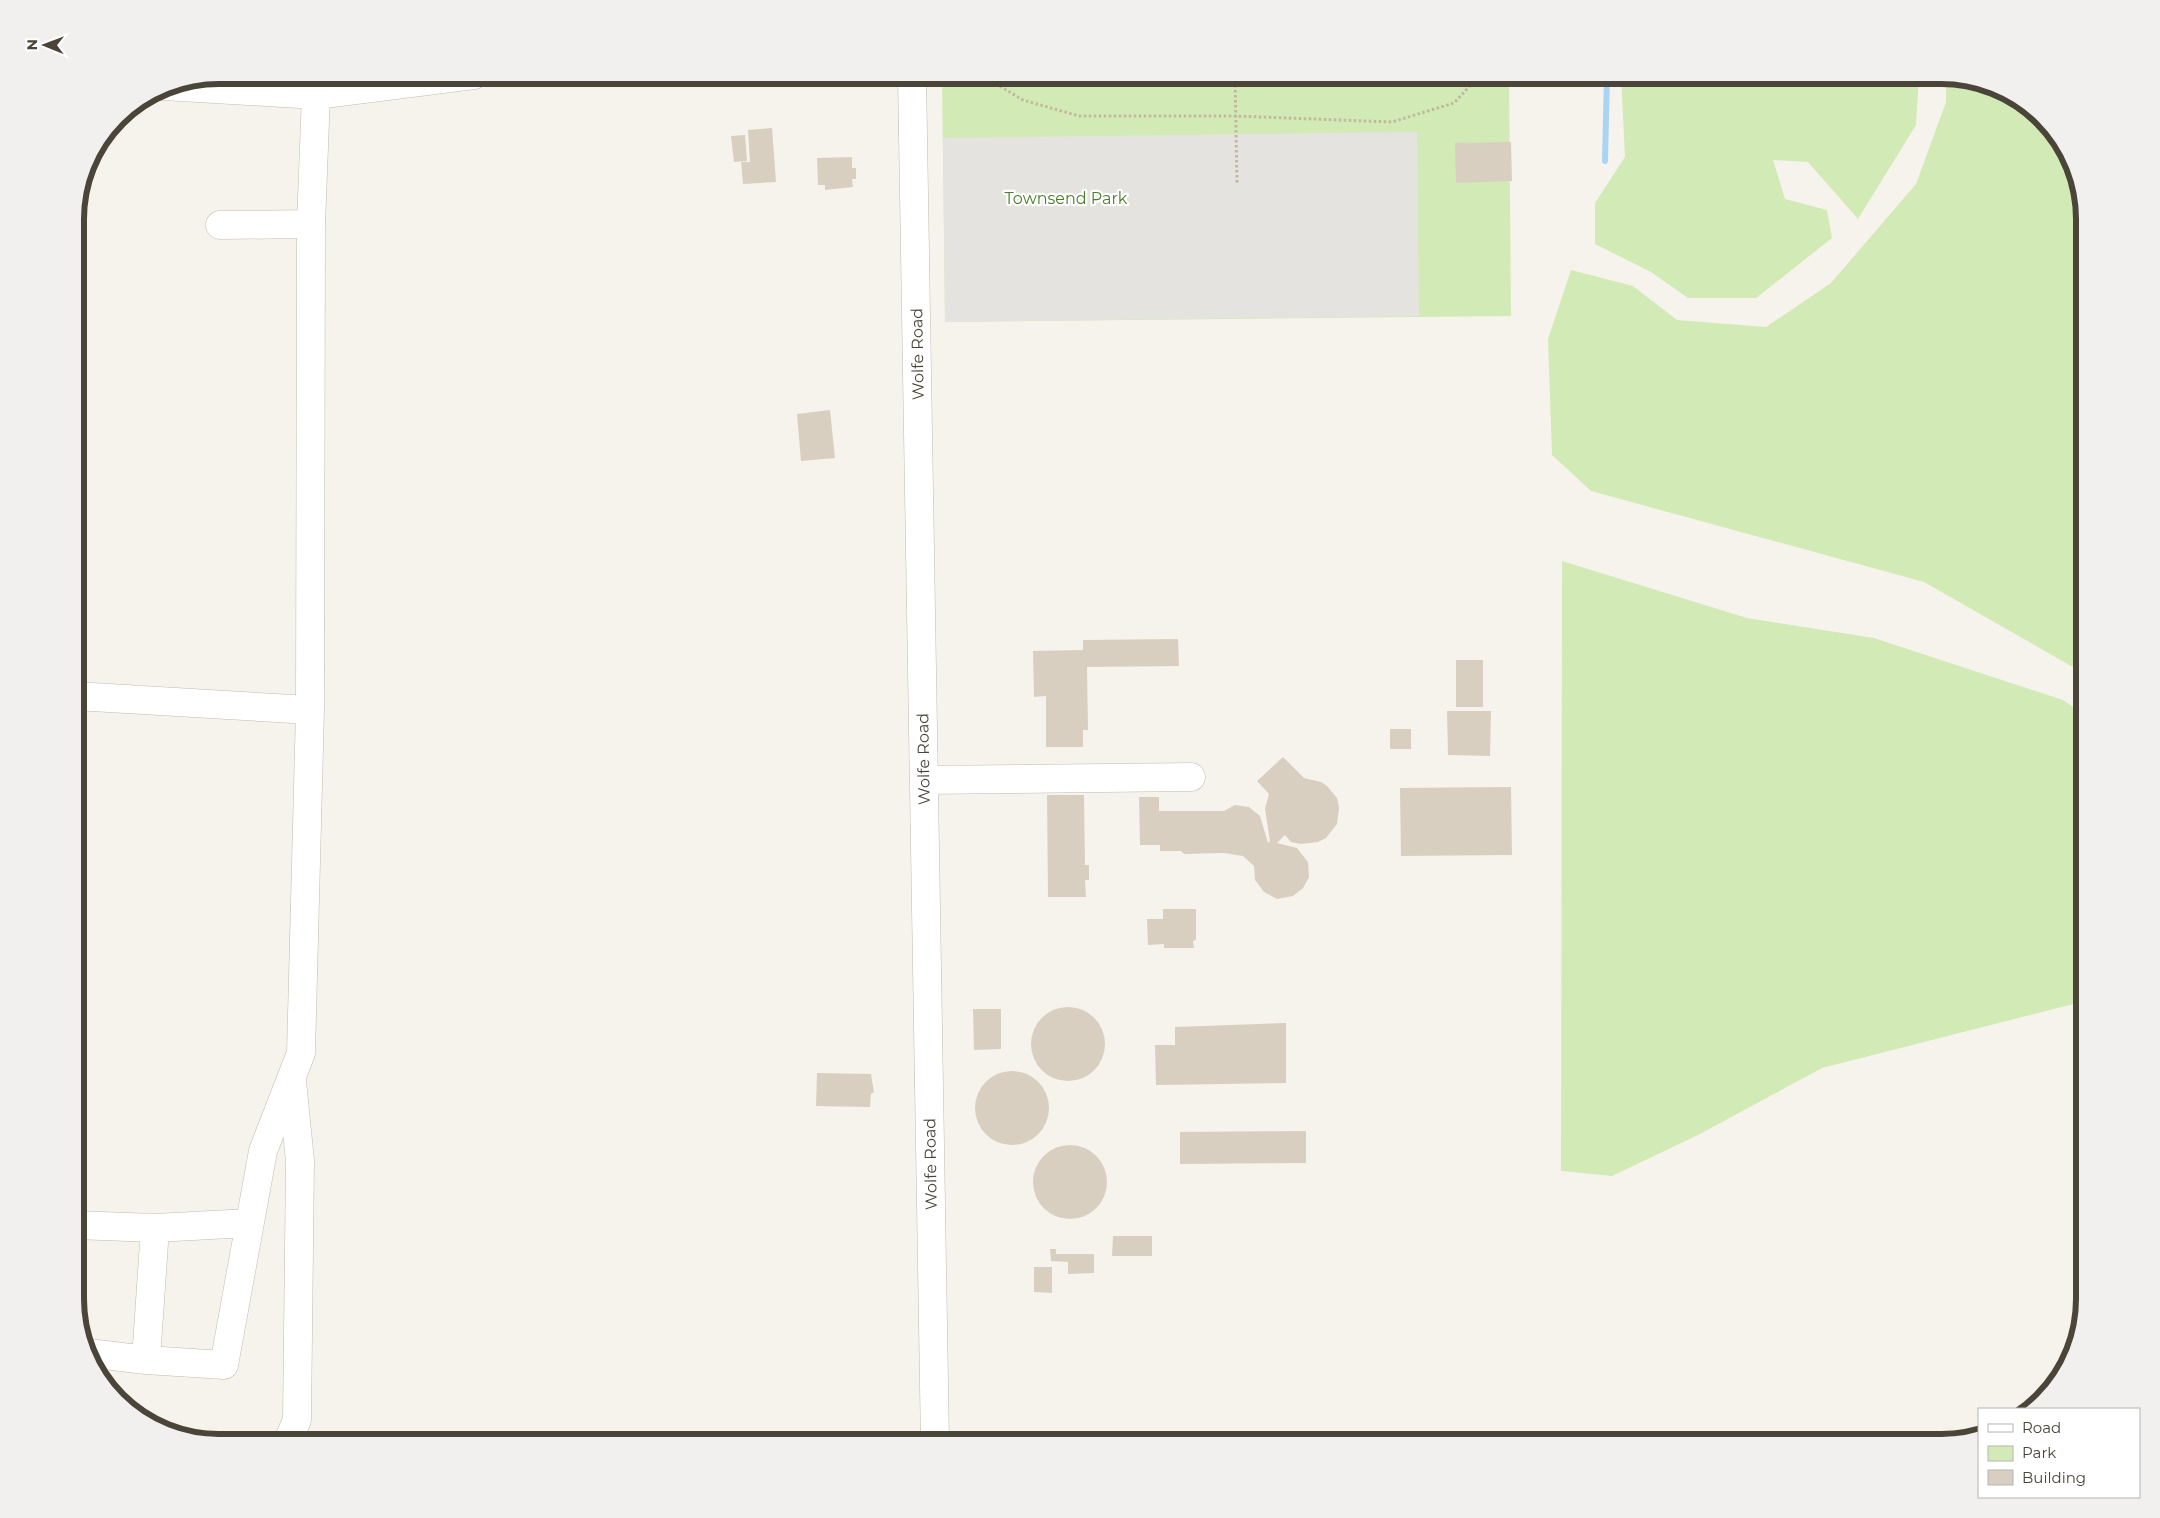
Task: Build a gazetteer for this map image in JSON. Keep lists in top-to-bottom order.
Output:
{
  "streets": {
    "street": ["Wolfe Road"]
  },
  "parks": ["Townsend Park"],
  "legend": ["Road", "Park", "Building"],
  "north": "left"
}
